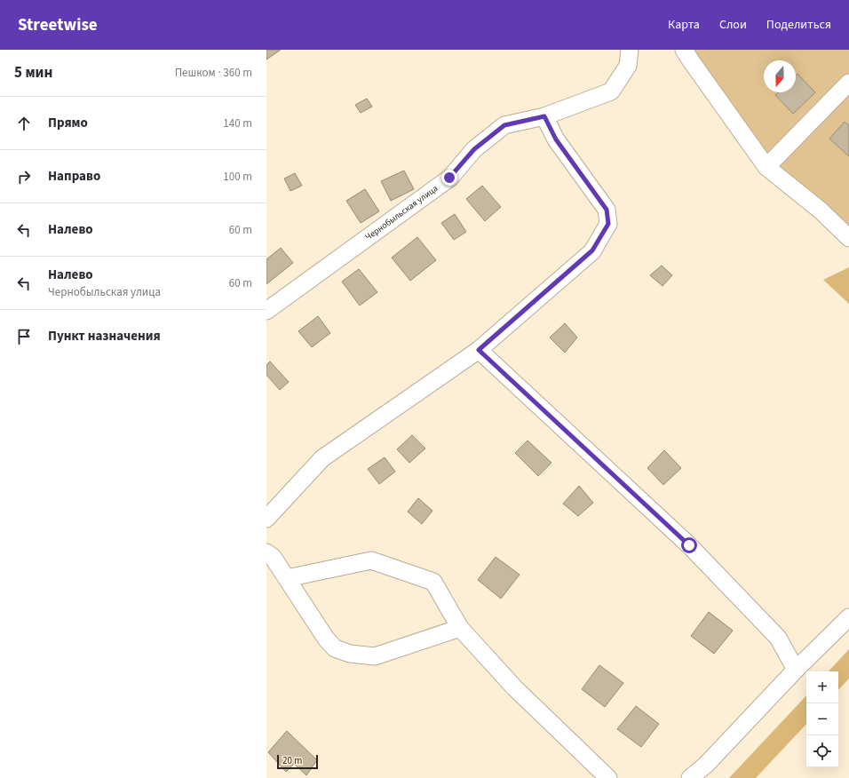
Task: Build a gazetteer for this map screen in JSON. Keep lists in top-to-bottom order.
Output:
{
  "streets": {
    "street": ["Чернобыльская улица"]
  },
  "scale_bar": "20 m",
  "north": "bottom",
  "page": {
    "header": "Streetwise",
    "nav": ["Карта", "Слои", "Поделиться"],
    "heading": ["5 мин", "Пешком · 360 m"],
    "list": [
      ["Прямо", "140 m"],
      ["Направо", "100 m"],
      ["Налево", "60 m"],
      ["Налево", "Чернобыльская улица", "60 m"],
      "Пункт назначения"
    ],
    "map_buttons": ["+", "−"],
    "scale": "20 m"
  }
}
